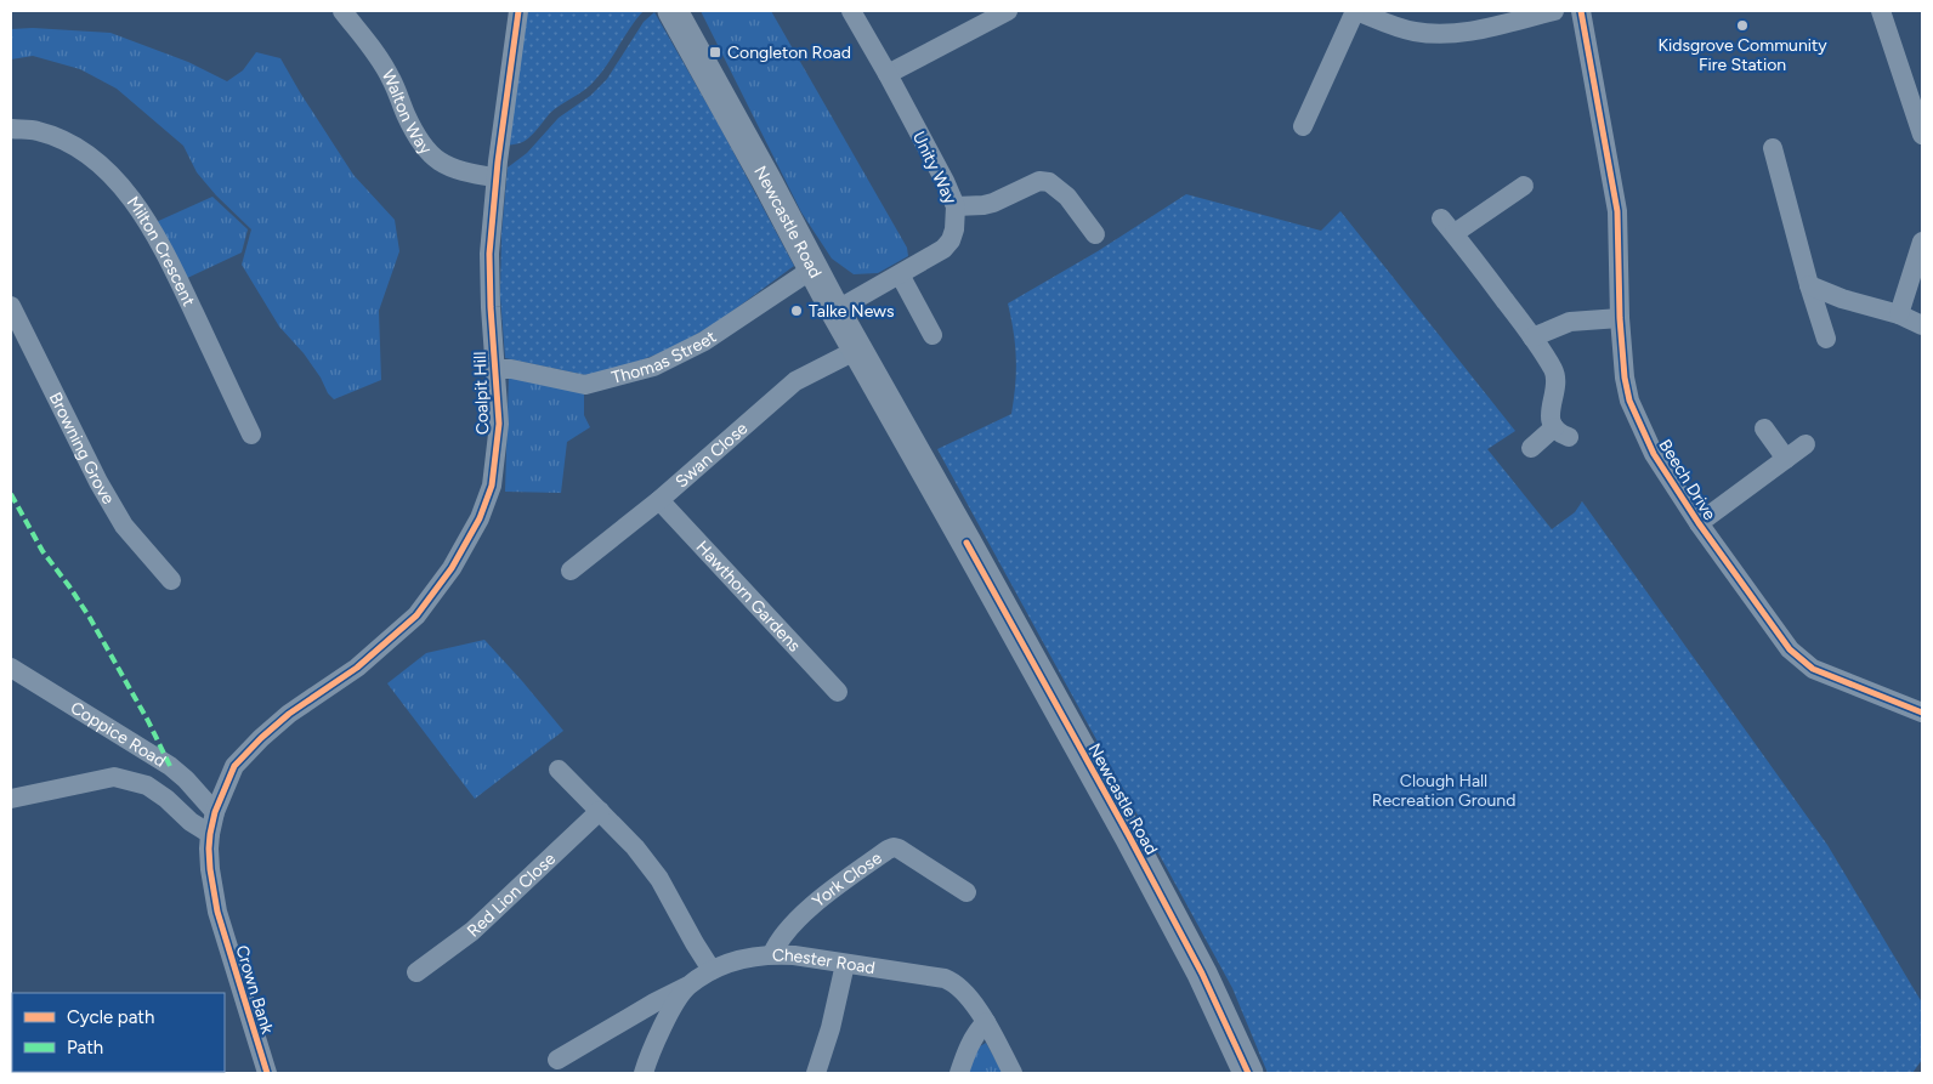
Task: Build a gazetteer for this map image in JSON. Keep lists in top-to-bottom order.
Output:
{
  "streets": {
    "highway": ["Newcastle Road"],
    "street": [
      "Walton Way",
      "Unity Way",
      "Milton Crescent",
      "Thomas Street",
      "Coalpit Hill",
      "Browning Grove",
      "Swan Close",
      "Beech Drive",
      "Hawthorn Gardens",
      "Coppice Road",
      "York Close",
      "Red Lion Close",
      "Chester Road",
      "Crown Bank"
    ]
  },
  "crossings": [
    ["Walton Way", "Coalpit Hill"],
    ["Unity Way", "Newcastle Road"],
    ["Newcastle Road", "Thomas Street"],
    ["Newcastle Road", "Swan Close"],
    ["Thomas Street", "Coalpit Hill"],
    ["Coalpit Hill", "Coppice Road"],
    ["Coalpit Hill", "Crown Bank"],
    ["Swan Close", "Hawthorn Gardens"],
    ["York Close", "Chester Road"]
  ],
  "parks": ["Clough Hall Recreation Ground"],
  "places": {
    "other": ["Kidsgrove Community Fire Station", "Talke News"],
    "transit": ["Congleton Road"]
  },
  "legend": ["Cycle path", "Path"]
}
